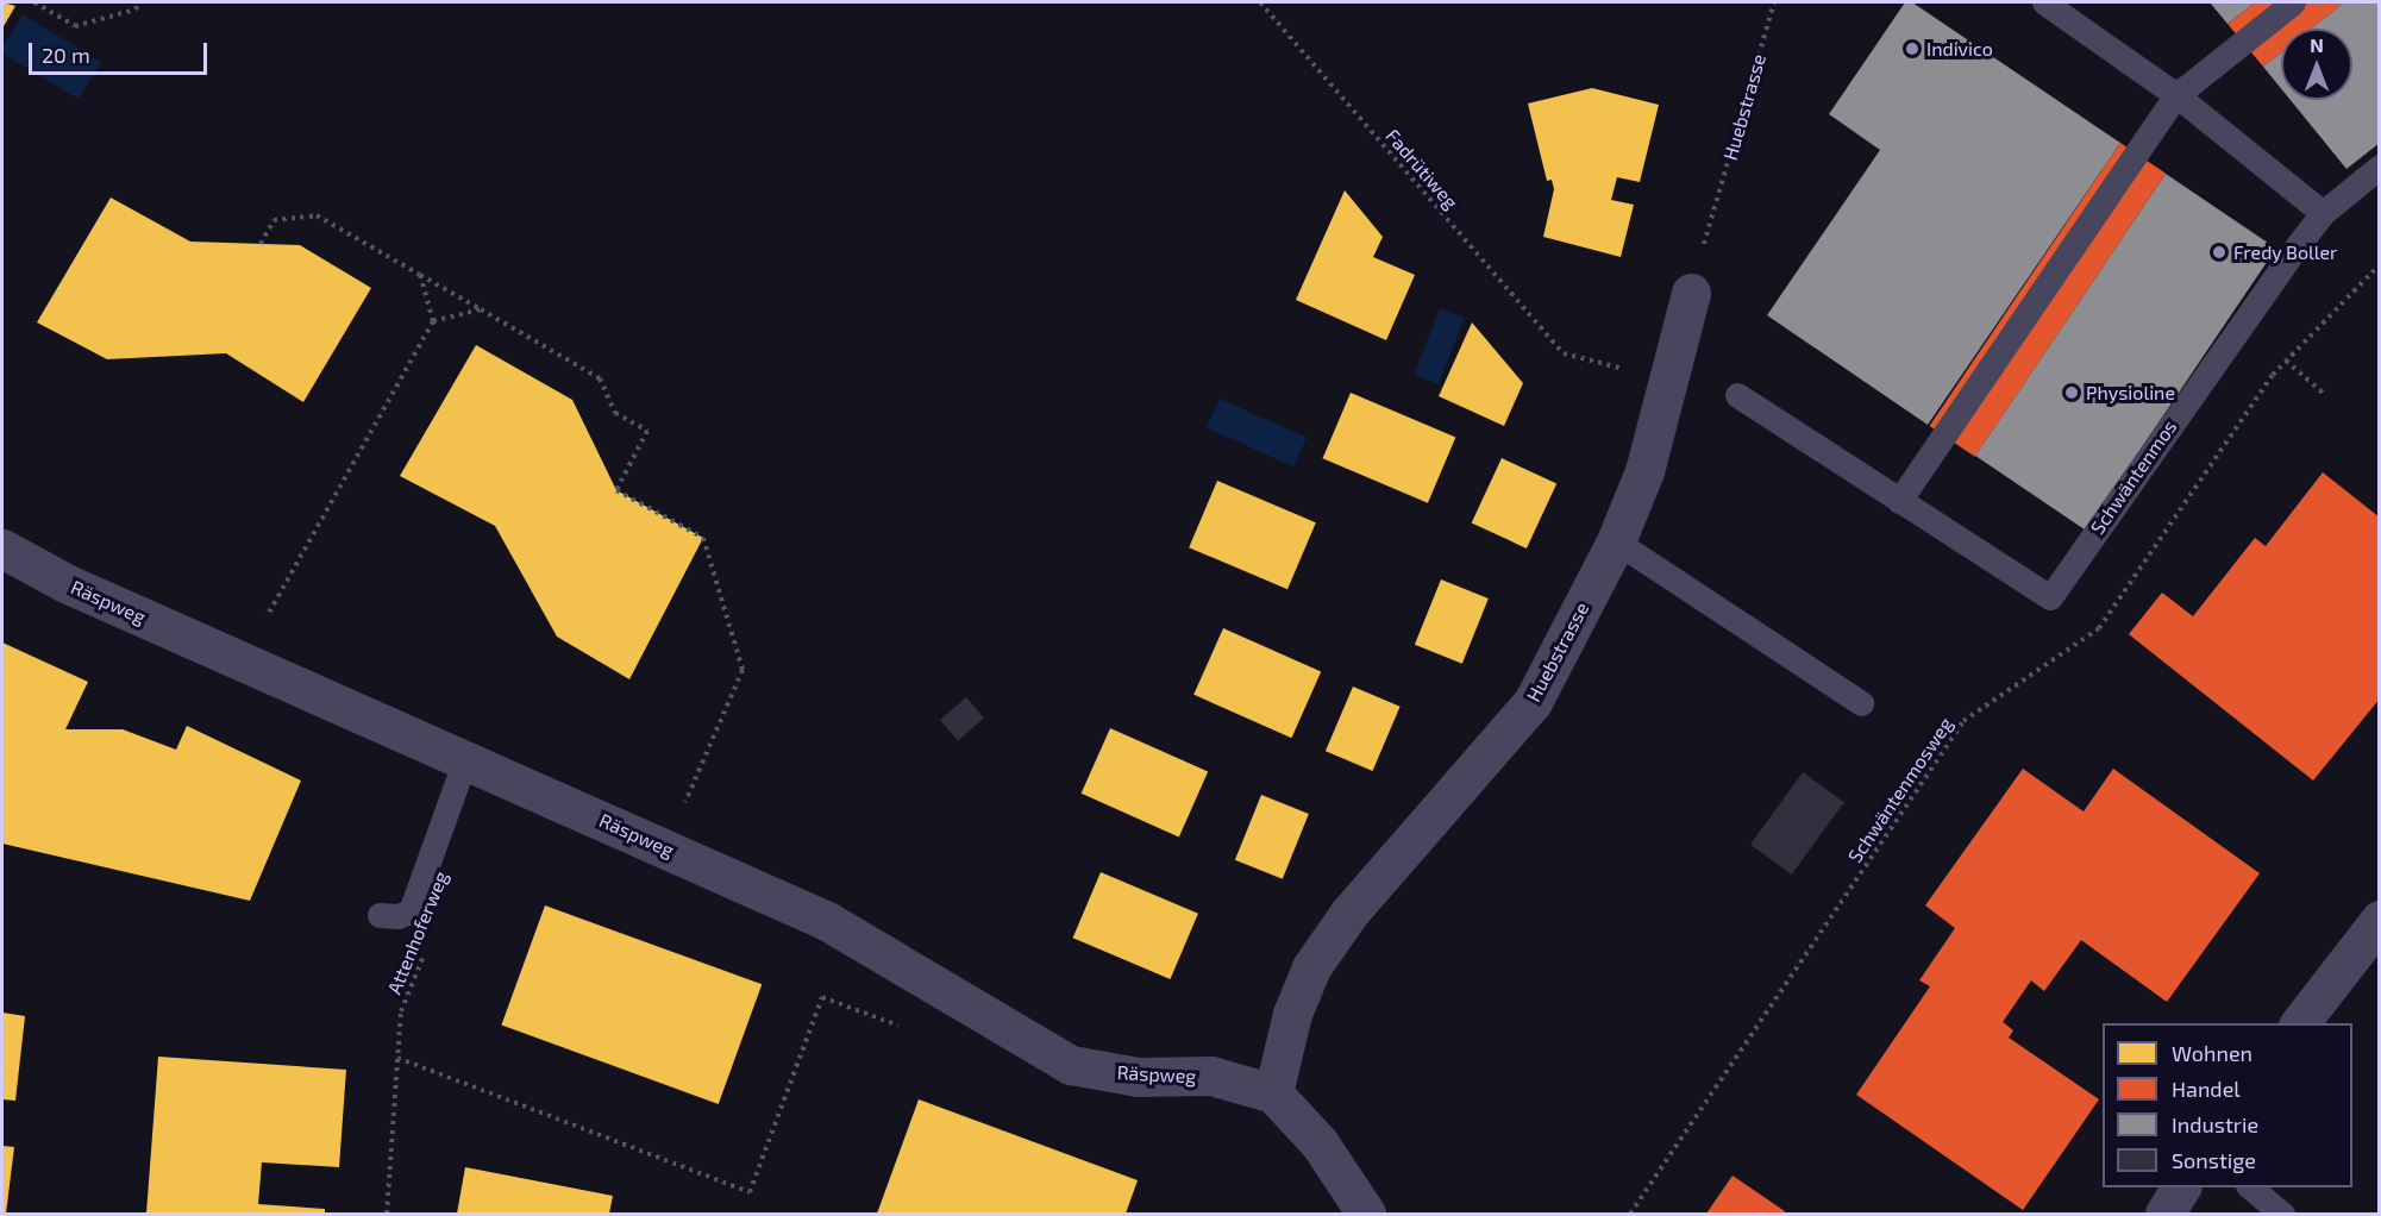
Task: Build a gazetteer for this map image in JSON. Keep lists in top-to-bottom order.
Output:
{
  "streets": {
    "street": ["Huebstrasse", "Räspweg"],
    "lane": ["Schwäntenmos"],
    "path": ["Fadrütiweg", "Schwäntenmosweg", "Attenhoferweg"]
  },
  "crossings": [
    ["Huebstrasse", "Räspweg"]
  ],
  "places": ["Indivico", "Fredy Boller", "Physioline"],
  "legend": [
    "Wohnen",
    "Handel",
    "Industrie",
    "Sonstige"
  ],
  "scale_bar": "20 m",
  "north": "top"
}
